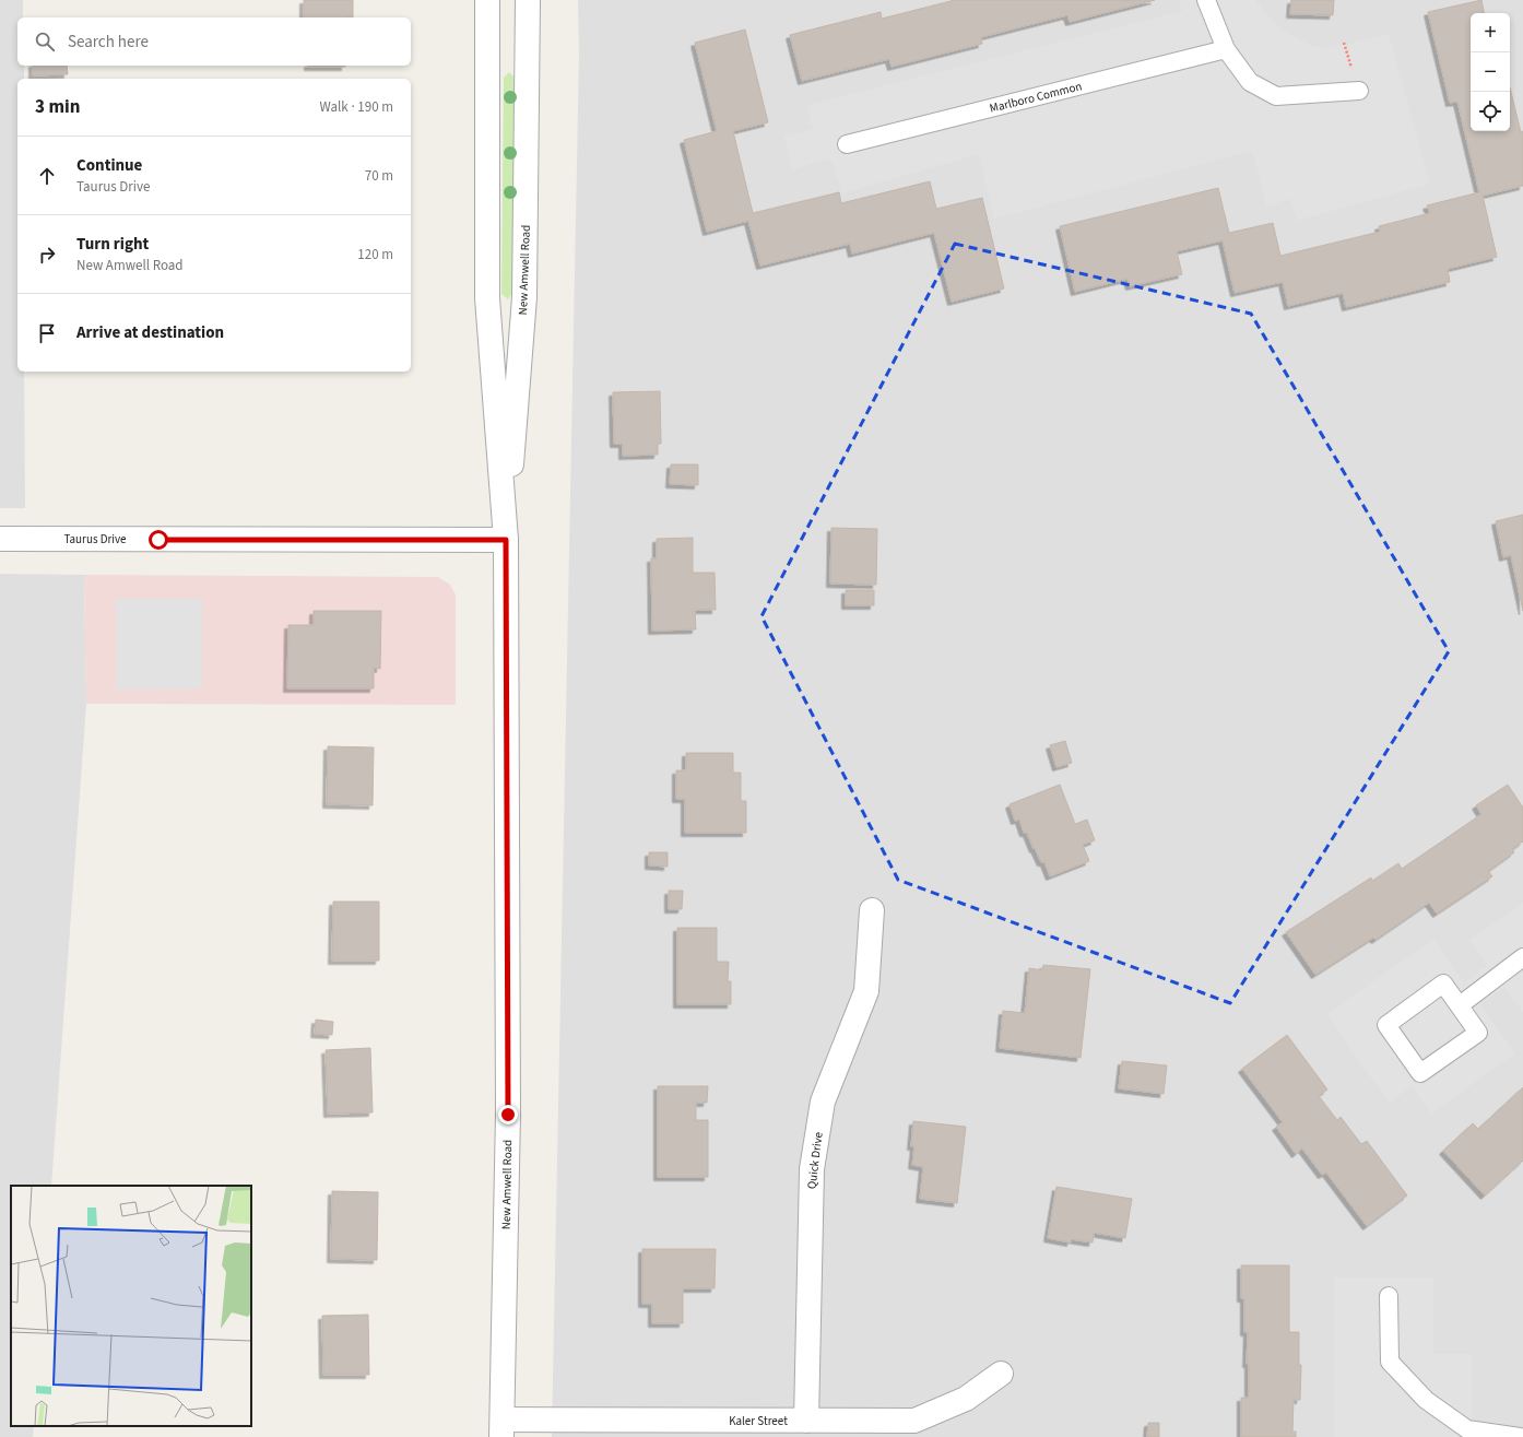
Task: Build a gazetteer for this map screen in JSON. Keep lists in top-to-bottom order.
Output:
{
  "streets": {
    "street": [
      "New Amwell Road",
      "Taurus Drive",
      "Quick Drive",
      "Kaler Street"
    ],
    "lane": ["Marlboro Common"]
  },
  "crossings": [
    ["New Amwell Road", "Taurus Drive"],
    ["New Amwell Road", "Kaler Street"],
    ["Quick Drive", "Kaler Street"]
  ],
  "page": {
    "map_buttons": ["+", "−"],
    "search": "Search here",
    "heading": ["3 min", "Walk · 190 m"],
    "list": [
      ["Continue", "Taurus Drive", "70 m"],
      ["Turn right", "New Amwell Road", "120 m"],
      "Arrive at destination"
    ]
  }
}
